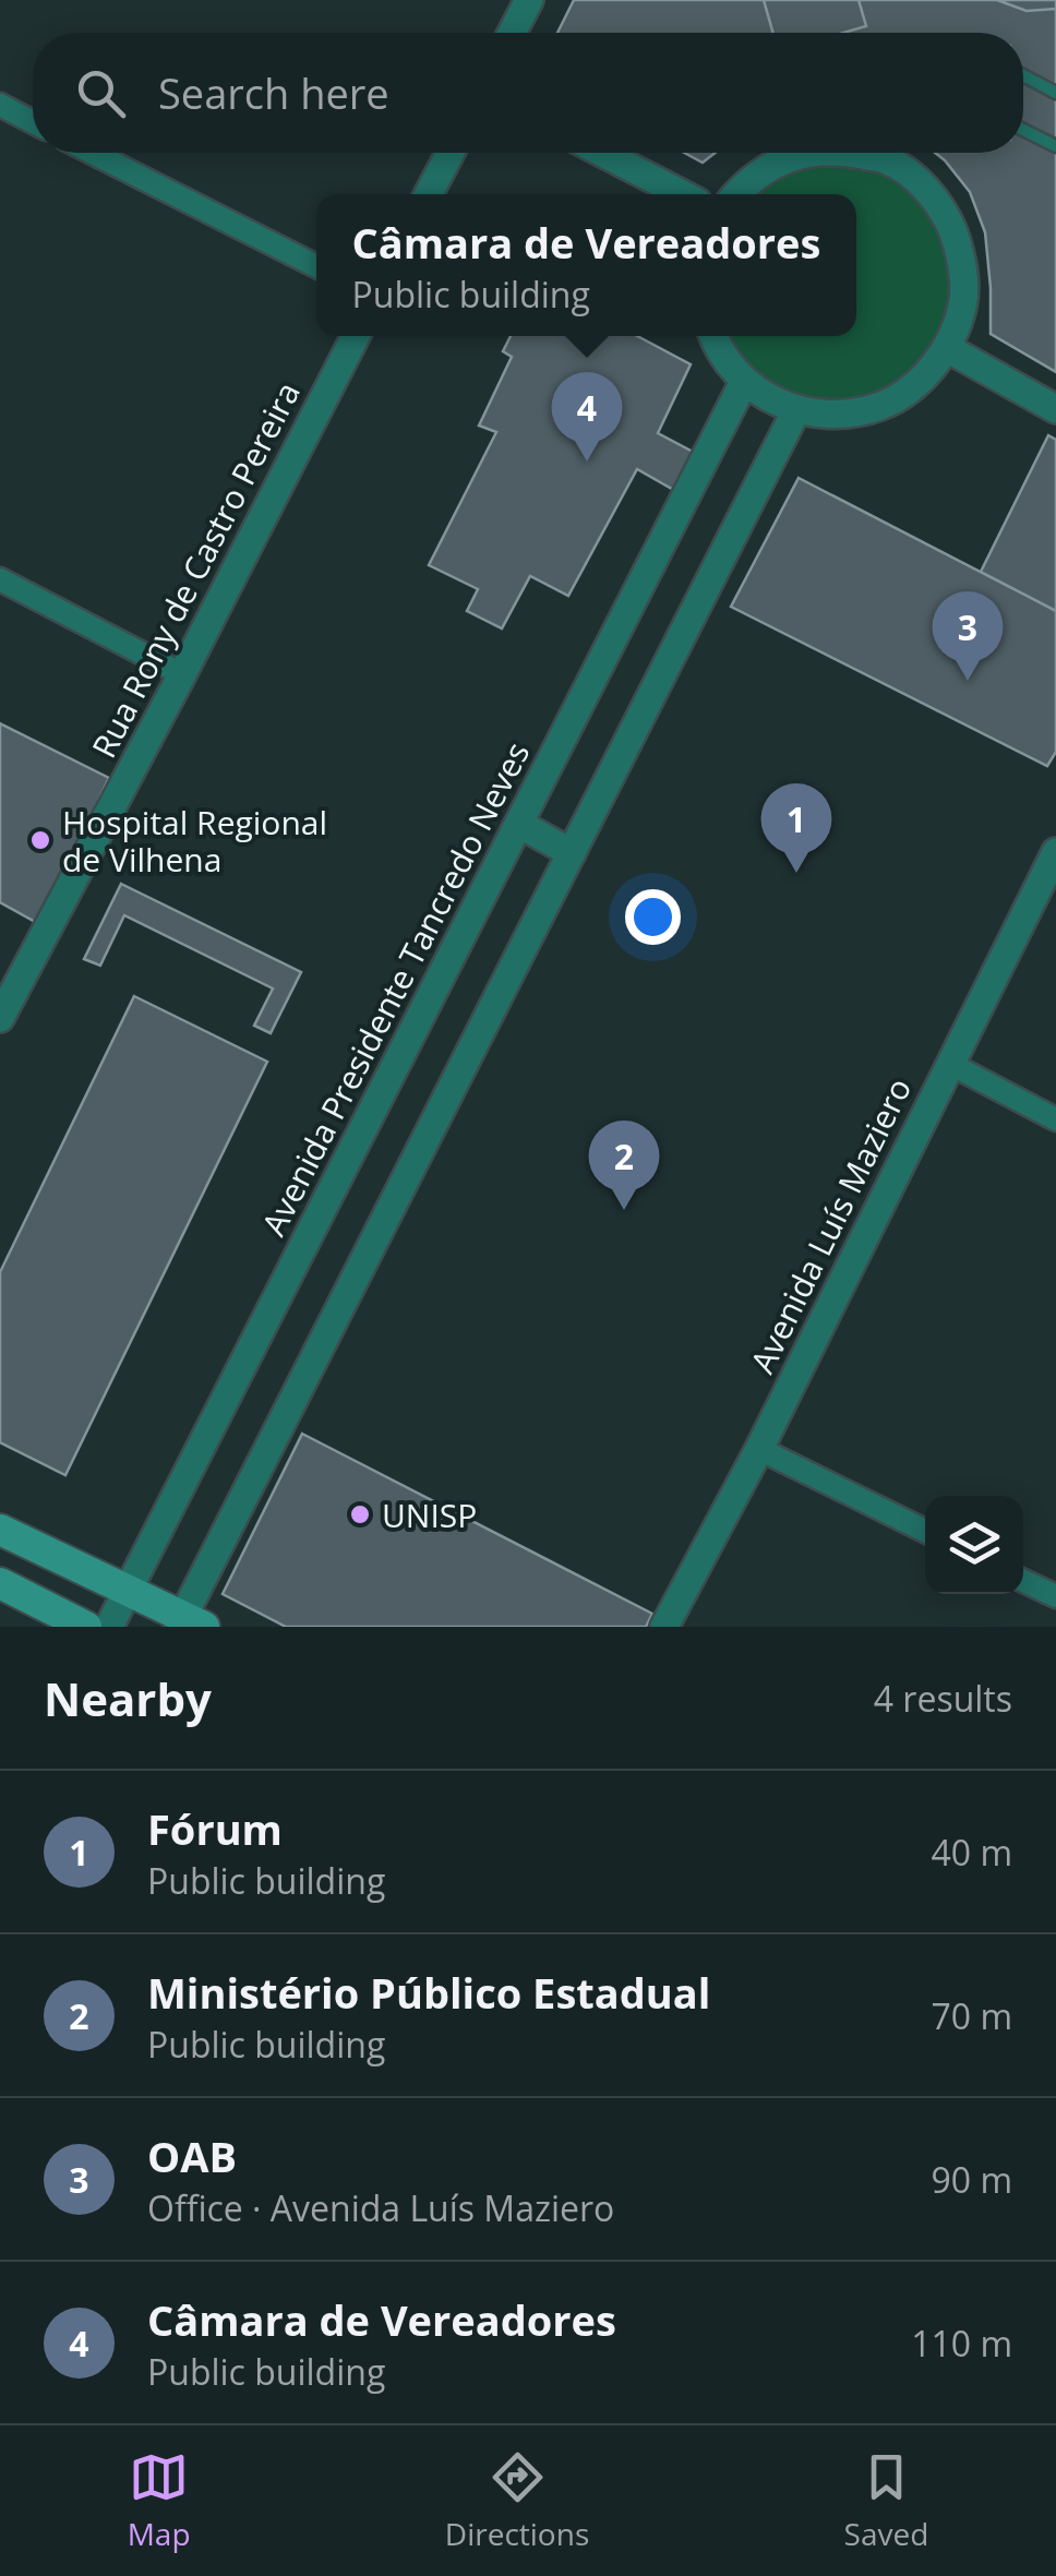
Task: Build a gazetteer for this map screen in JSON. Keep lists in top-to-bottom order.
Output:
{
  "streets": {
    "street": ["Rua Rony de Castro Pereira", "Avenida Presidente Tancredo Neves", "Avenida Luís Maziero"]
  },
  "places": ["Hospital Regional de Vilhena", "UNISP"],
  "page": {
    "search": "Search here",
    "popup": ["Câmara de Vereadores", "Public building"],
    "pins": [
      "4",
      "3",
      "1",
      "2"
    ],
    "heading": ["Nearby", "4 results"],
    "list": [
      {
        "mark": "1",
        "name": "Fórum",
        "note": "Public building",
        "value": "40 m"
      },
      {
        "mark": "2",
        "name": "Ministério Público Estadual",
        "note": "Public building",
        "value": "70 m"
      },
      {
        "mark": "3",
        "name": "OAB",
        "note": "Office · Avenida Luís Maziero",
        "value": "90 m"
      },
      {
        "mark": "4",
        "name": "Câmara de Vereadores",
        "note": "Public building",
        "value": "110 m"
      }
    ],
    "nav": ["Map", "Directions", "Saved"]
  }
}
